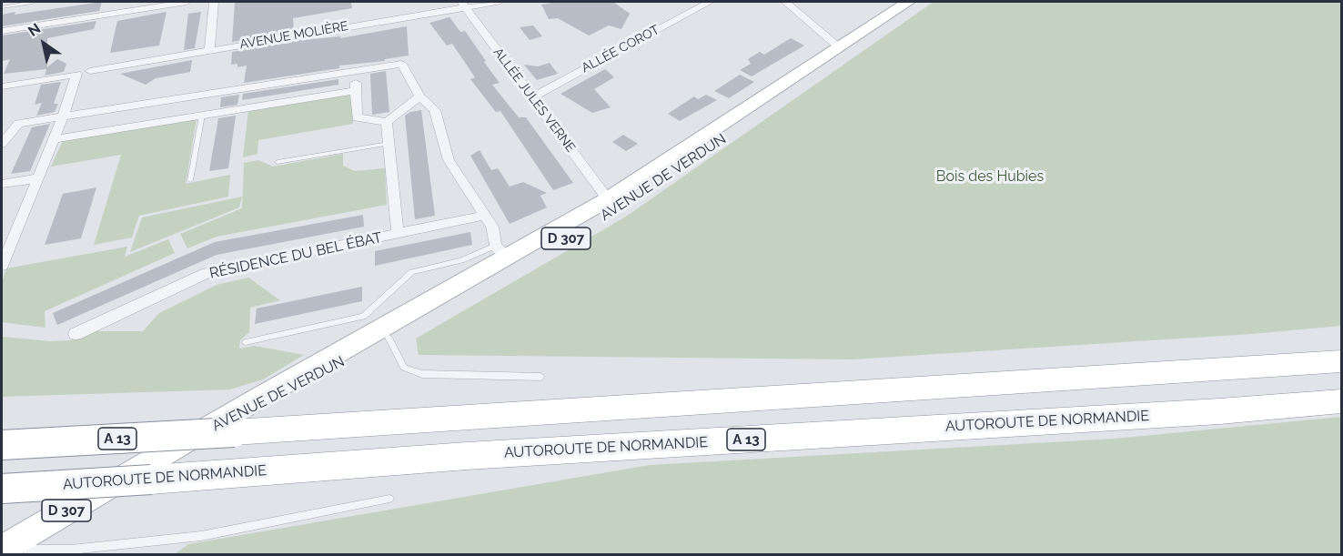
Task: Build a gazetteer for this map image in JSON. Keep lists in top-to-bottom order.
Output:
{
  "streets": {
    "highway": ["AUTOROUTE DE NORMANDIE", "A 13"],
    "main road": ["AVENUE DE VERDUN", "D 307"],
    "street": [
      "AVENUE MOLIÈRE",
      "ALLÉE COROT",
      "ALLÉE JULES VERNE",
      "RÉSIDENCE DU BEL ÉBAT"
    ]
  },
  "crossings": [
    ["AVENUE MOLIÈRE", "ALLÉE JULES VERNE"],
    ["ALLÉE COROT", "ALLÉE JULES VERNE"],
    ["ALLÉE JULES VERNE", "AVENUE DE VERDUN"],
    ["AVENUE DE VERDUN", "AUTOROUTE DE NORMANDIE"]
  ],
  "parks": ["Bois des Hubies"],
  "north": "top left"
}
